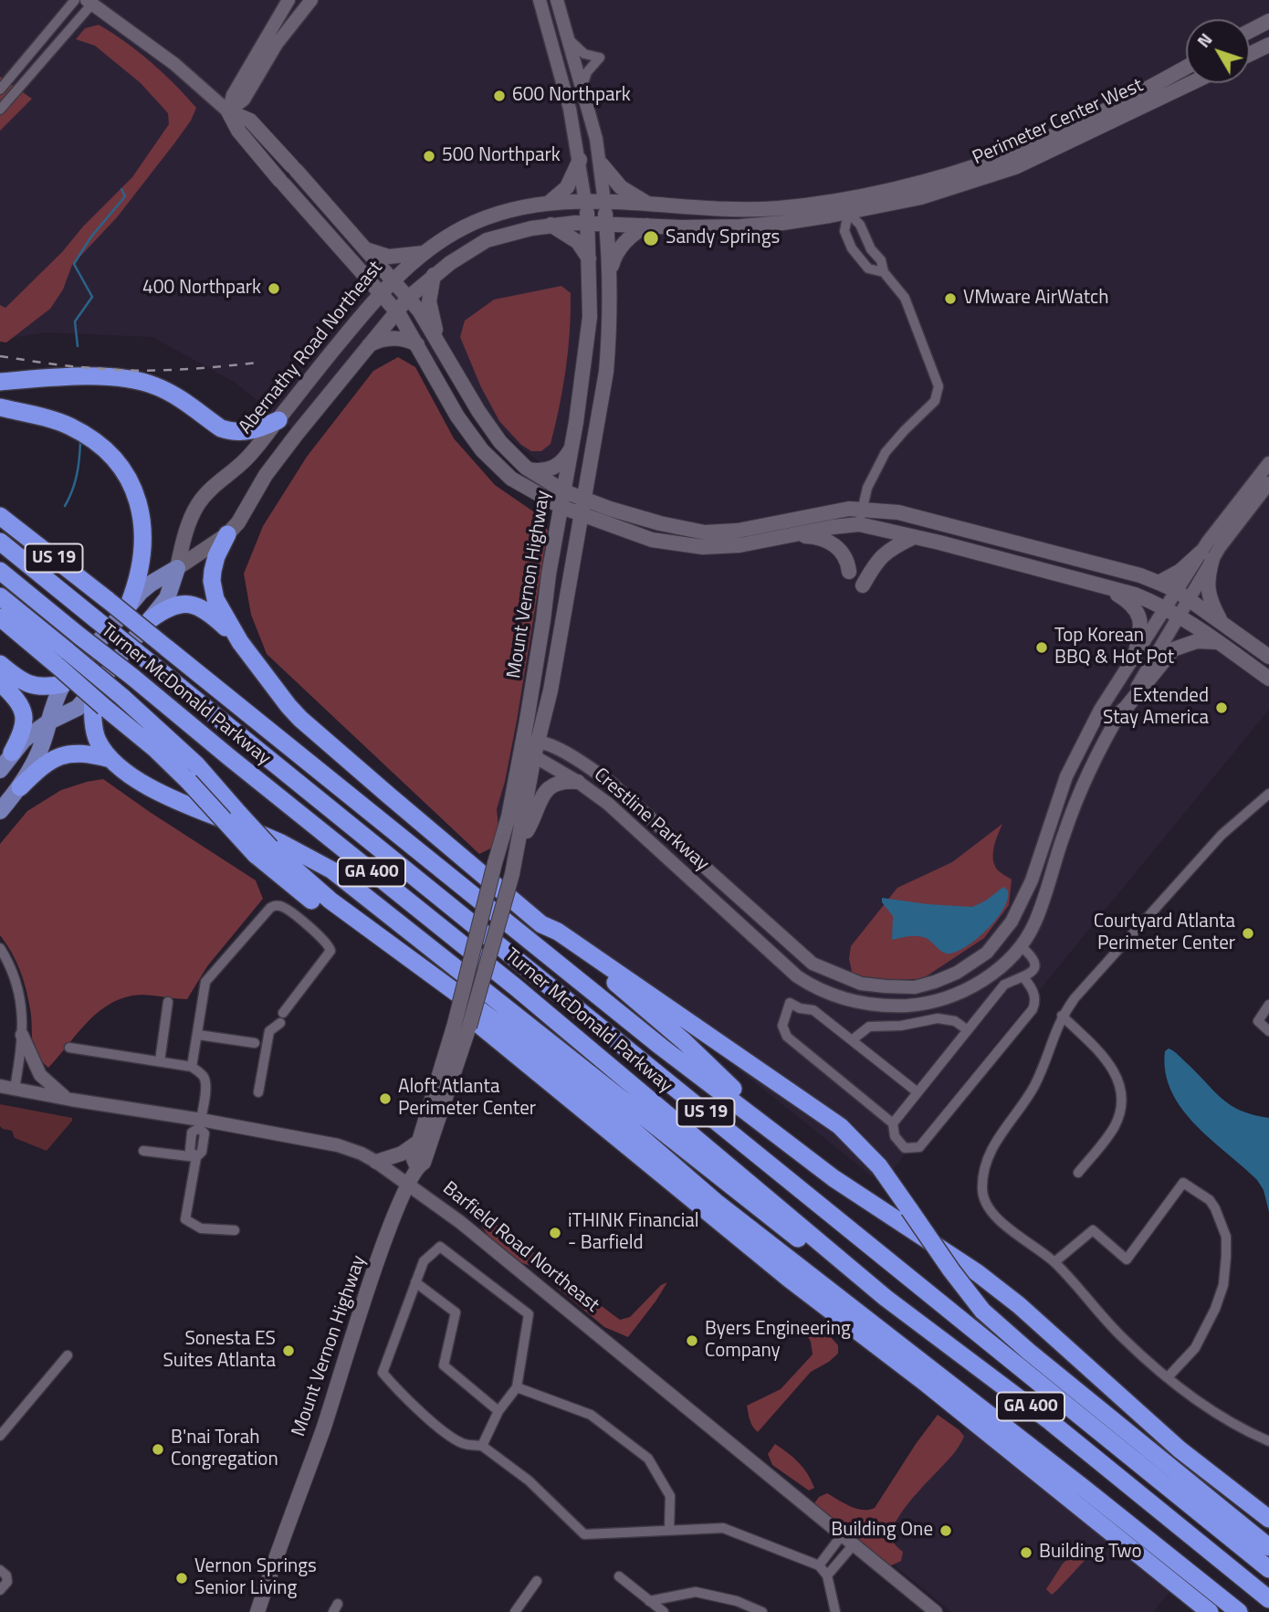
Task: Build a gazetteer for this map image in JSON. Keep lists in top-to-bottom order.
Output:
{
  "streets": {
    "highway": ["US 19", "Turner McDonald Parkway", "GA 400"],
    "main road": ["Perimeter Center West", "Abernathy Road Northeast", "Mount Vernon Highway"],
    "street": ["Crestline Parkway", "Barfield Road Northeast"]
  },
  "crossings": [
    ["Perimeter Center West", "Abernathy Road Northeast"],
    ["Perimeter Center West", "Mount Vernon Highway"],
    ["Abernathy Road Northeast", "Mount Vernon Highway"],
    ["Mount Vernon Highway", "Crestline Parkway"],
    ["Mount Vernon Highway", "Barfield Road Northeast"]
  ],
  "places": [
    "600 Northpark",
    "500 Northpark",
    "Sandy Springs",
    "400 Northpark",
    "VMware AirWatch",
    "Top Korean BBQ & Hot Pot",
    "Extended Stay America",
    "Courtyard Atlanta Perimeter Center",
    "Aloft Atlanta Perimeter Center",
    "iTHINK Financial - Barfield",
    "Byers Engineering Company",
    "Sonesta ES Suites Atlanta",
    "B'nai Torah Congregation",
    "Building One",
    "Building Two",
    "Vernon Springs Senior Living"
  ],
  "north": "top left"
}
